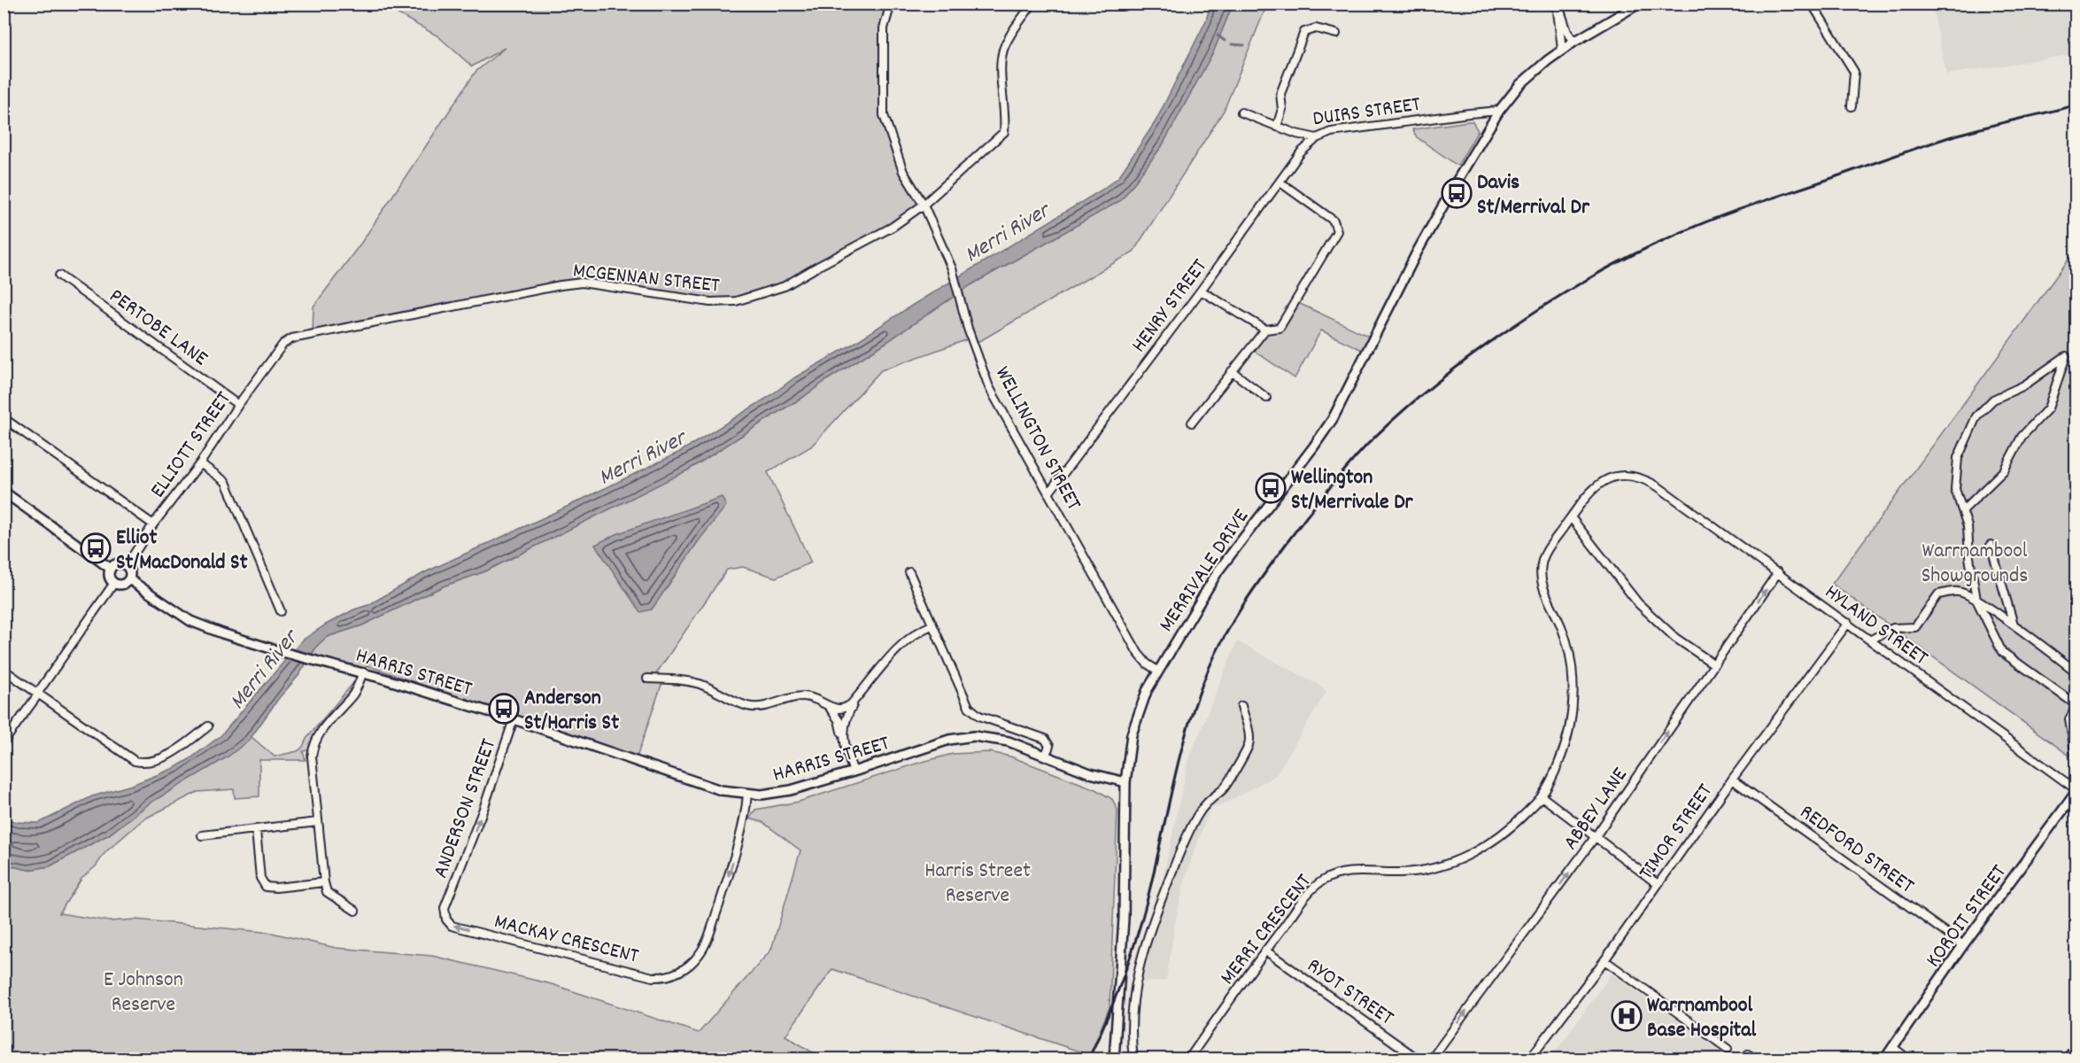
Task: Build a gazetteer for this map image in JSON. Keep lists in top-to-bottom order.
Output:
{
  "streets": {
    "street": [
      "DUIRS STREET",
      "MCGENNAN STREET",
      "HENRY STREET",
      "PERTOBE LANE",
      "WELLINGTON STREET",
      "ELLIOTT STREET",
      "MERRIVALE DRIVE",
      "HYLAND STREET",
      "HARRIS STREET",
      "ANDERSON STREET",
      "ABBEY LANE",
      "TIMOR STREET",
      "REDFORD STREET",
      "KOROIT STREET",
      "MERRI CRESCENT",
      "MACKAY CRESCENT",
      "RYOT STREET"
    ]
  },
  "crossings": [
    ["DUIRS STREET", "HENRY STREET"],
    ["DUIRS STREET", "MERRIVALE DRIVE"],
    ["MCGENNAN STREET", "WELLINGTON STREET"],
    ["MCGENNAN STREET", "ELLIOTT STREET"],
    ["HENRY STREET", "WELLINGTON STREET"],
    ["PERTOBE LANE", "ELLIOTT STREET"],
    ["WELLINGTON STREET", "MERRIVALE DRIVE"],
    ["ELLIOTT STREET", "HARRIS STREET"],
    ["MERRIVALE DRIVE", "HARRIS STREET"],
    ["HYLAND STREET", "ABBEY LANE"],
    ["HYLAND STREET", "TIMOR STREET"],
    ["HYLAND STREET", "KOROIT STREET"],
    ["HYLAND STREET", "MERRI CRESCENT"],
    ["HARRIS STREET", "ANDERSON STREET"],
    ["HARRIS STREET", "MACKAY CRESCENT"],
    ["ANDERSON STREET", "MACKAY CRESCENT"],
    ["TIMOR STREET", "REDFORD STREET"],
    ["REDFORD STREET", "KOROIT STREET"],
    ["MERRI CRESCENT", "RYOT STREET"]
  ],
  "one_way": ["ANDERSON STREET", "ABBEY LANE"],
  "water": ["Merri River"],
  "parks": ["Warrnambool Showgrounds", "Harris Street Reserve", "E Johnson Reserve"],
  "places": {
    "bus stop": [
      "Davis St/Merrival Dr",
      "Wellington St/Merrivale Dr",
      "Elliot St/MacDonald St",
      "Anderson St/Harris St"
    ],
    "hospital": ["Warrnambool Base Hospital"]
  }
}
